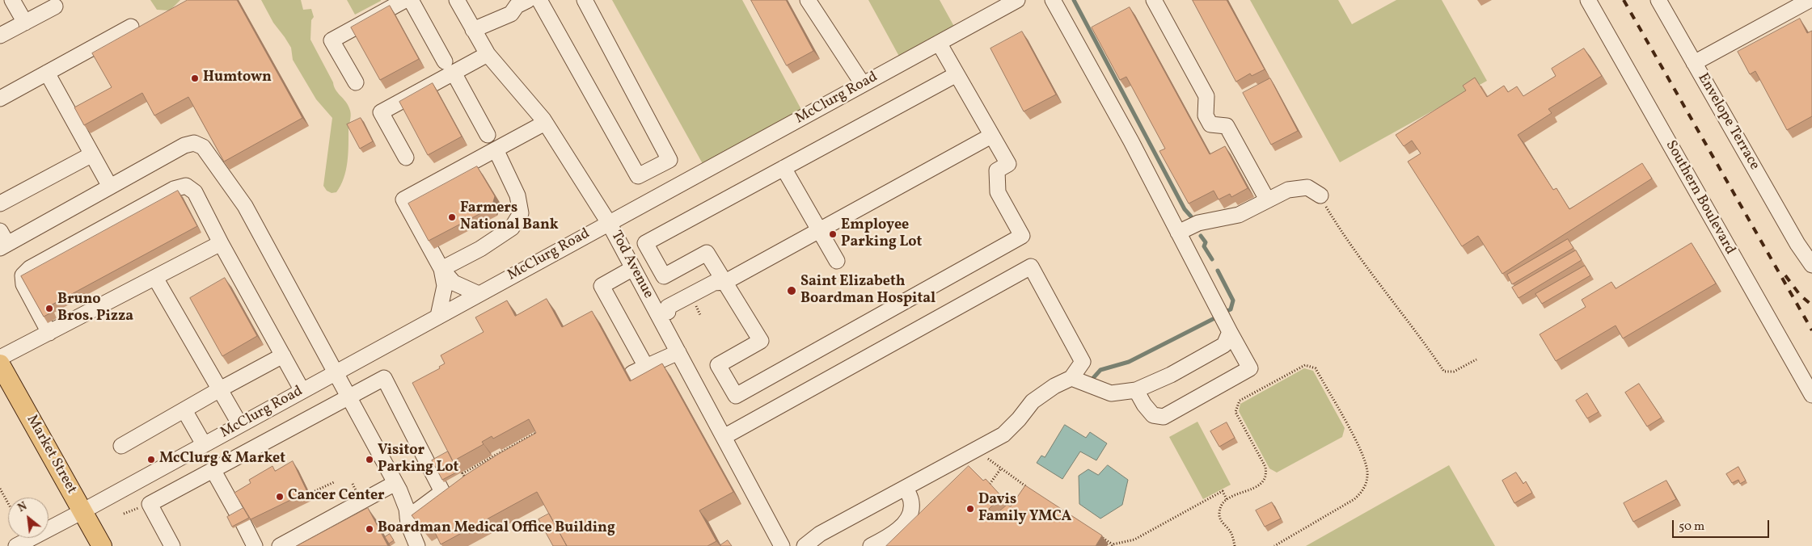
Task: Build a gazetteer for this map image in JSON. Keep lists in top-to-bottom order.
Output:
{
  "streets": {
    "main road": ["Market Street"],
    "street": [
      "McClurg Road",
      "Envelope Terrace",
      "Southern Boulevard",
      "Tod Avenue"
    ]
  },
  "crossings": [
    ["McClurg Road", "Tod Avenue"],
    ["McClurg Road", "Market Street"]
  ],
  "places": [
    "Humtown",
    "Farmers National Bank",
    "Employee Parking Lot",
    "Saint Elizabeth Boardman Hospital",
    "Bruno Bros. Pizza",
    "McClurg & Market",
    "Visitor Parking Lot",
    "Cancer Center",
    "Davis Family YMCA",
    "Boardman Medical Office Building"
  ],
  "scale_bar": "50 m",
  "north": "top left"
}
